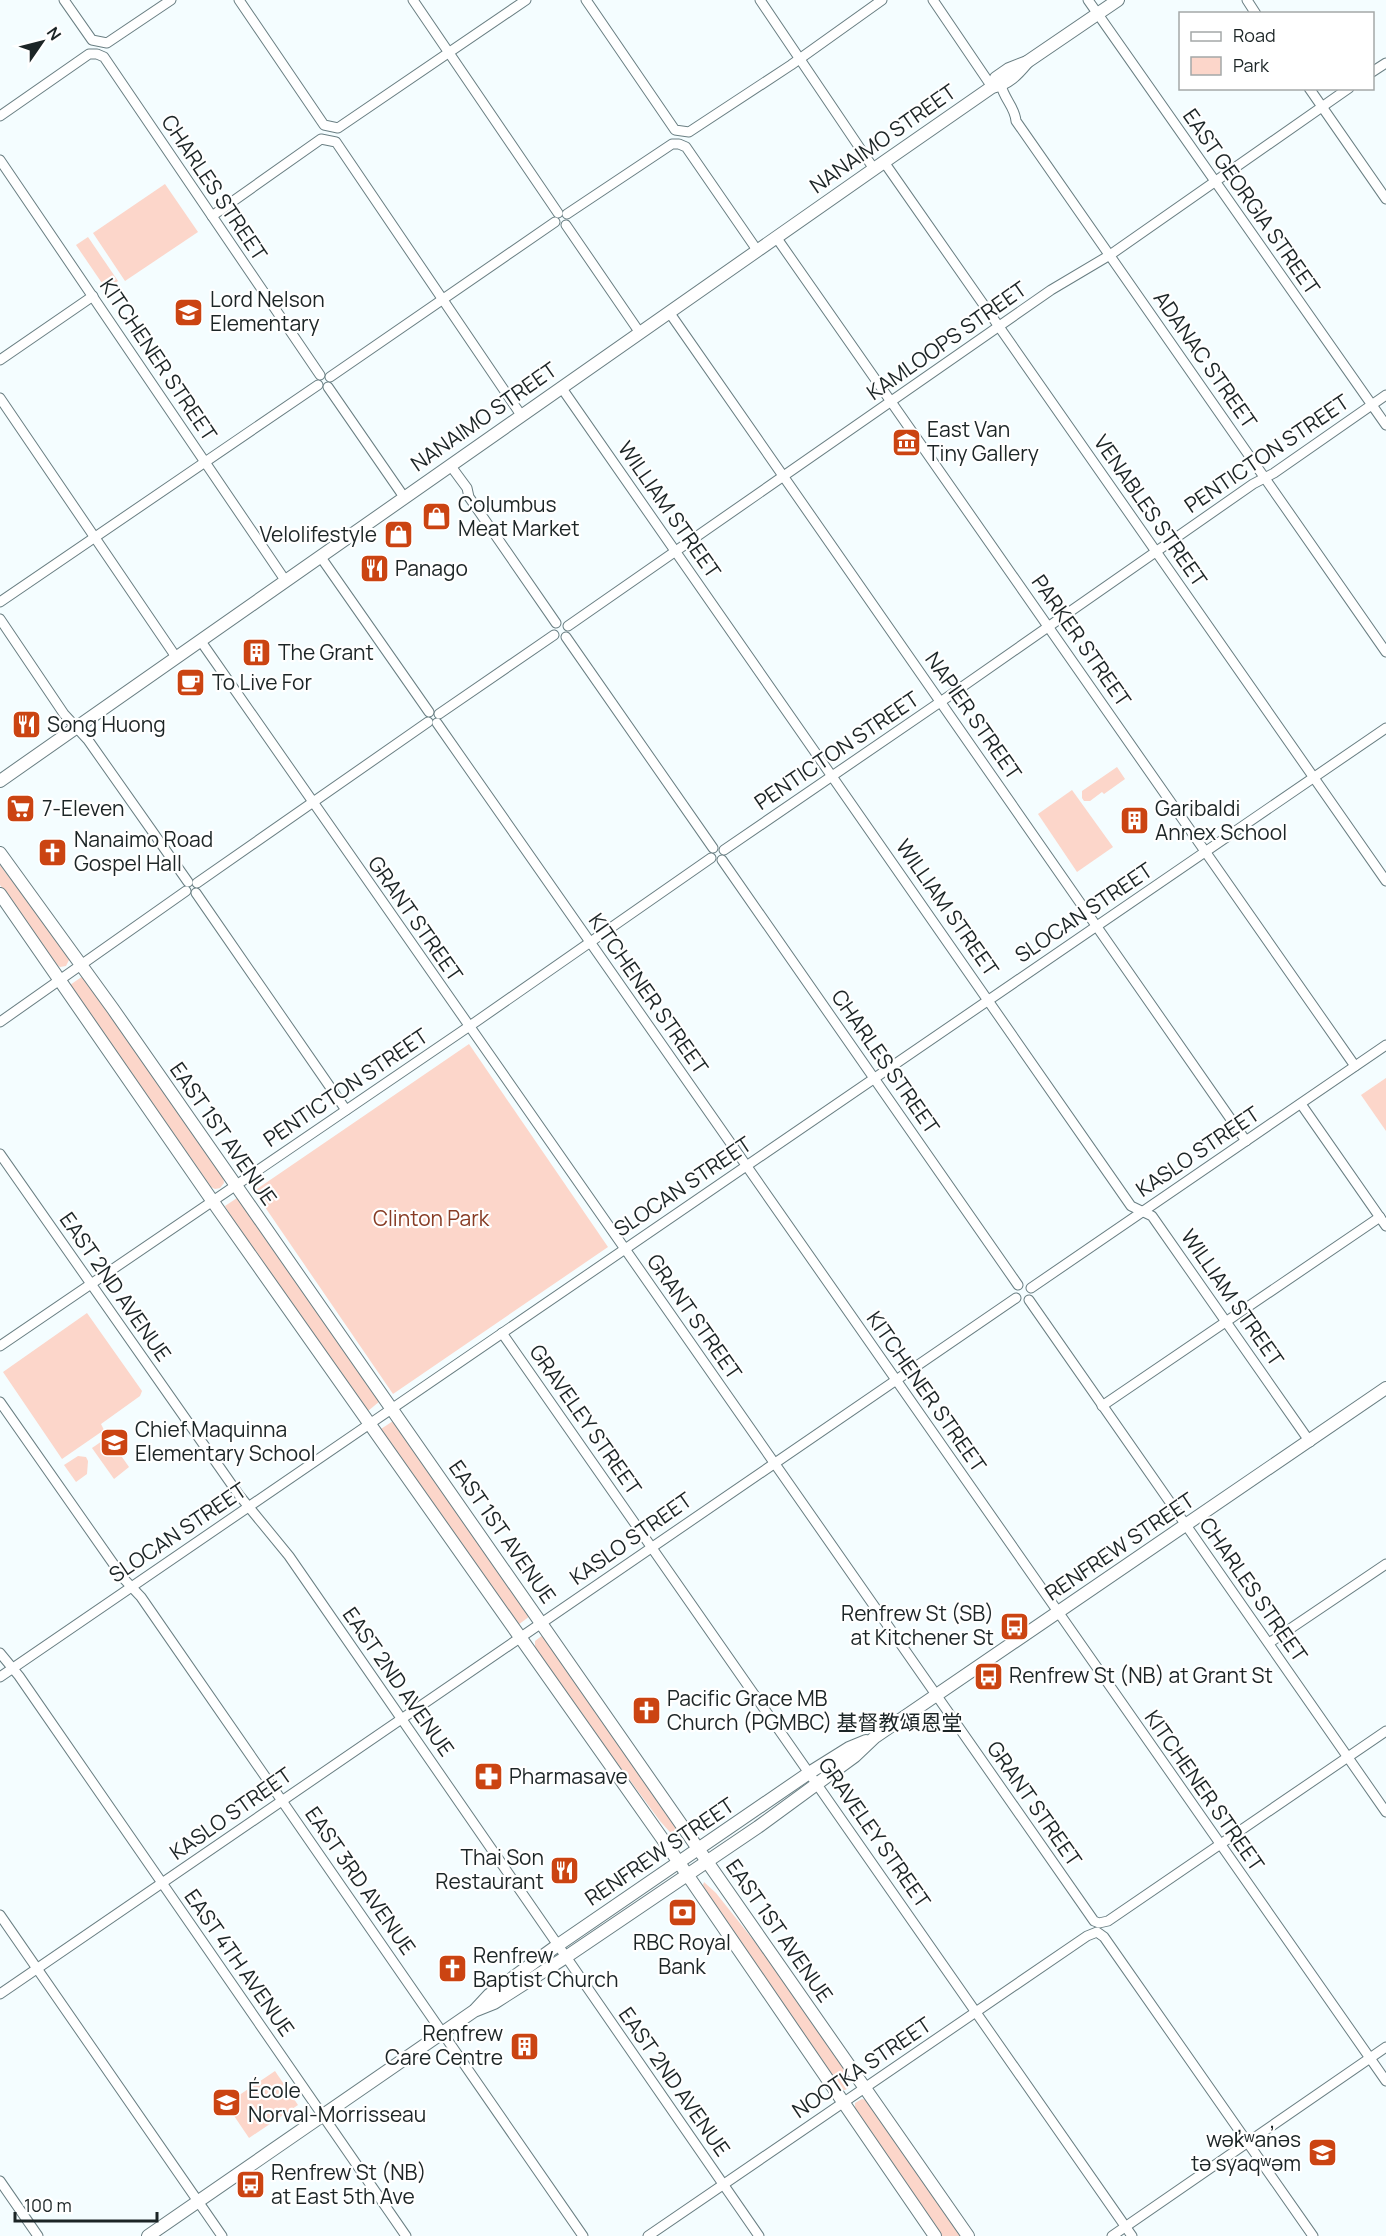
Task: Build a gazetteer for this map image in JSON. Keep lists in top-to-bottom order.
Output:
{
  "streets": {
    "main road": ["NANAIMO STREET", "EAST 1ST AVENUE", "RENFREW STREET"],
    "street": [
      "CHARLES STREET",
      "EAST GEORGIA STREET",
      "KAMLOOPS STREET",
      "KITCHENER STREET",
      "ADANAC STREET",
      "PENTICTON STREET",
      "WILLIAM STREET",
      "VENABLES STREET",
      "PARKER STREET",
      "NAPIER STREET",
      "SLOCAN STREET",
      "GRANT STREET",
      "KASLO STREET",
      "EAST 2ND AVENUE",
      "GRAVELEY STREET",
      "EAST 3RD AVENUE",
      "EAST 4TH AVENUE",
      "NOOTKA STREET"
    ]
  },
  "crossings": [
    ["NANAIMO STREET", "CHARLES STREET"],
    ["NANAIMO STREET", "EAST GEORGIA STREET"],
    ["NANAIMO STREET", "KITCHENER STREET"],
    ["NANAIMO STREET", "ADANAC STREET"],
    ["NANAIMO STREET", "WILLIAM STREET"],
    ["NANAIMO STREET", "VENABLES STREET"],
    ["NANAIMO STREET", "PARKER STREET"],
    ["NANAIMO STREET", "NAPIER STREET"],
    ["NANAIMO STREET", "GRANT STREET"],
    ["CHARLES STREET", "PENTICTON STREET"],
    ["CHARLES STREET", "SLOCAN STREET"],
    ["CHARLES STREET", "KASLO STREET"],
    ["CHARLES STREET", "RENFREW STREET"],
    ["CHARLES STREET", "NOOTKA STREET"],
    ["EAST GEORGIA STREET", "KAMLOOPS STREET"],
    ["EAST GEORGIA STREET", "PENTICTON STREET"],
    ["KAMLOOPS STREET", "ADANAC STREET"],
    ["KAMLOOPS STREET", "WILLIAM STREET"],
    ["KAMLOOPS STREET", "VENABLES STREET"],
    ["KAMLOOPS STREET", "PARKER STREET"],
    ["KAMLOOPS STREET", "NAPIER STREET"],
    ["KITCHENER STREET", "PENTICTON STREET"],
    ["KITCHENER STREET", "SLOCAN STREET"],
    ["KITCHENER STREET", "KASLO STREET"],
    ["KITCHENER STREET", "RENFREW STREET"],
    ["KITCHENER STREET", "NOOTKA STREET"],
    ["ADANAC STREET", "PENTICTON STREET"],
    ["PENTICTON STREET", "WILLIAM STREET"],
    ["PENTICTON STREET", "VENABLES STREET"],
    ["PENTICTON STREET", "PARKER STREET"],
    ["PENTICTON STREET", "NAPIER STREET"],
    ["PENTICTON STREET", "GRANT STREET"],
    ["PENTICTON STREET", "EAST 1ST AVENUE"],
    ["PENTICTON STREET", "EAST 2ND AVENUE"],
    ["WILLIAM STREET", "SLOCAN STREET"],
    ["WILLIAM STREET", "KASLO STREET"],
    ["WILLIAM STREET", "RENFREW STREET"],
    ["VENABLES STREET", "SLOCAN STREET"],
    ["PARKER STREET", "SLOCAN STREET"],
    ["PARKER STREET", "KASLO STREET"],
    ["NAPIER STREET", "SLOCAN STREET"],
    ["NAPIER STREET", "KASLO STREET"],
    ["SLOCAN STREET", "GRANT STREET"],
    ["SLOCAN STREET", "EAST 1ST AVENUE"],
    ["SLOCAN STREET", "EAST 2ND AVENUE"],
    ["SLOCAN STREET", "GRAVELEY STREET"],
    ["SLOCAN STREET", "EAST 3RD AVENUE"],
    ["SLOCAN STREET", "EAST 4TH AVENUE"],
    ["GRANT STREET", "KASLO STREET"],
    ["GRANT STREET", "RENFREW STREET"],
    ["GRANT STREET", "NOOTKA STREET"],
    ["EAST 1ST AVENUE", "KASLO STREET"],
    ["EAST 1ST AVENUE", "RENFREW STREET"],
    ["EAST 1ST AVENUE", "NOOTKA STREET"],
    ["KASLO STREET", "EAST 2ND AVENUE"],
    ["KASLO STREET", "GRAVELEY STREET"],
    ["KASLO STREET", "EAST 3RD AVENUE"],
    ["KASLO STREET", "EAST 4TH AVENUE"],
    ["EAST 2ND AVENUE", "RENFREW STREET"],
    ["EAST 2ND AVENUE", "NOOTKA STREET"],
    ["GRAVELEY STREET", "RENFREW STREET"],
    ["GRAVELEY STREET", "NOOTKA STREET"],
    ["RENFREW STREET", "EAST 3RD AVENUE"],
    ["RENFREW STREET", "EAST 4TH AVENUE"]
  ],
  "parks": ["Clinton Park"],
  "places": {
    "school or university": [
      "Lord Nelson Elementary",
      "Chief Maquinna Elementary School",
      "École Norval-Morrisseau",
      "wək̓ʷan̓əs tə syaqʷəm"
    ],
    "museum": ["East Van Tiny Gallery"],
    "shop": ["Columbus Meat Market", "Velolifestyle"],
    "restaurant": ["Panago", "Song Huong", "Thai Son Restaurant"],
    "building": ["The Grant", "Garibaldi Annex School", "Renfrew Care Centre"],
    "cafe": ["To Live For"],
    "supermarket": ["7-Eleven"],
    "church": ["Nanaimo Road Gospel Hall", "Pacific Grace MB Church (PGMBC) 基督教頌恩堂", "Renfrew Baptist Church"],
    "bus stop": ["Renfrew St (SB) at Kitchener St", "Renfrew St (NB) at Grant St", "Renfrew St (NB) at East 5th Ave"],
    "pharmacy": ["Pharmasave"],
    "bank": ["RBC Royal Bank"]
  },
  "legend": ["Road", "Park"],
  "scale_bar": "100 m",
  "north": "top right"
}
